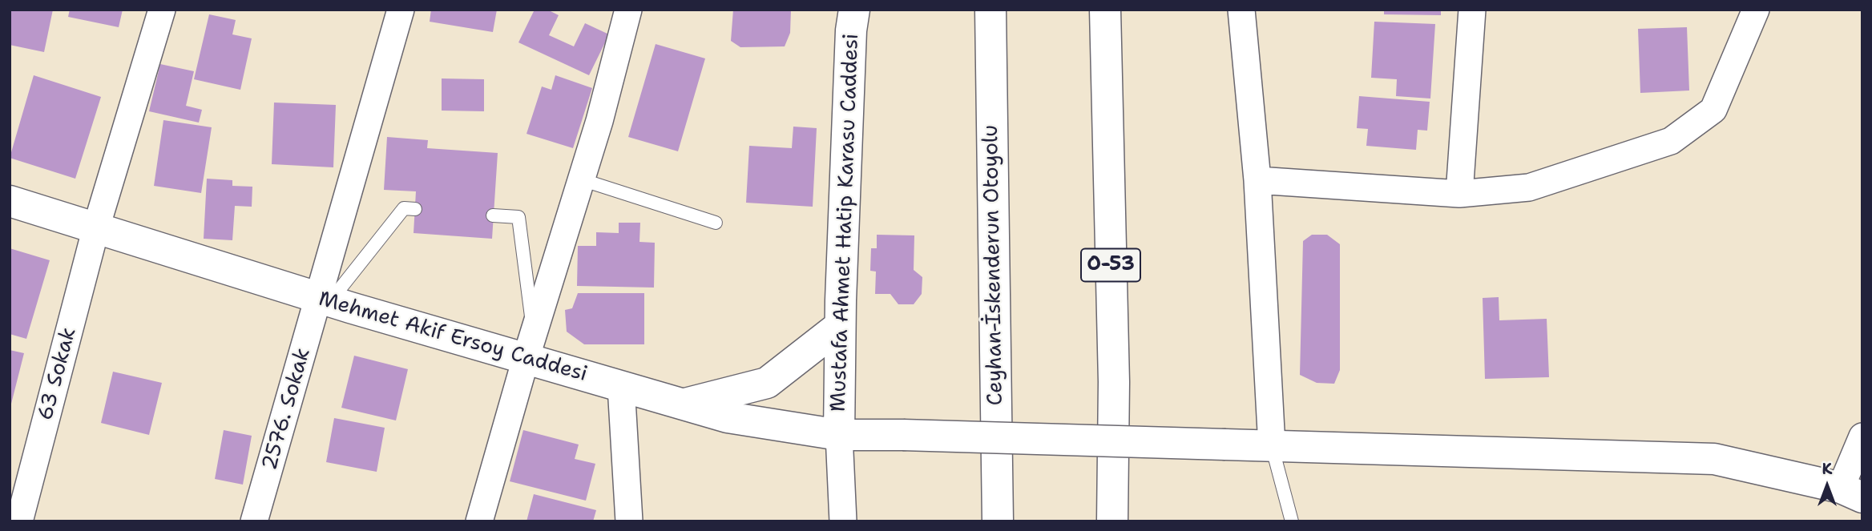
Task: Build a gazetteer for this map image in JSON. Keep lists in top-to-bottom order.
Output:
{
  "streets": {
    "main road": [
      "Mustafa Ahmet Hatip Karasu Caddesi",
      "Ceyhan-İskenderun Otoyolu",
      "O-53",
      "Mehmet Akif Ersoy Caddesi"
    ],
    "street": ["63 Sokak", "2576. Sokak"]
  },
  "crossings": [
    ["Mustafa Ahmet Hatip Karasu Caddesi", "Mehmet Akif Ersoy Caddesi"],
    ["Mehmet Akif Ersoy Caddesi", "63 Sokak"],
    ["Mehmet Akif Ersoy Caddesi", "2576. Sokak"]
  ],
  "north": "top"
}
